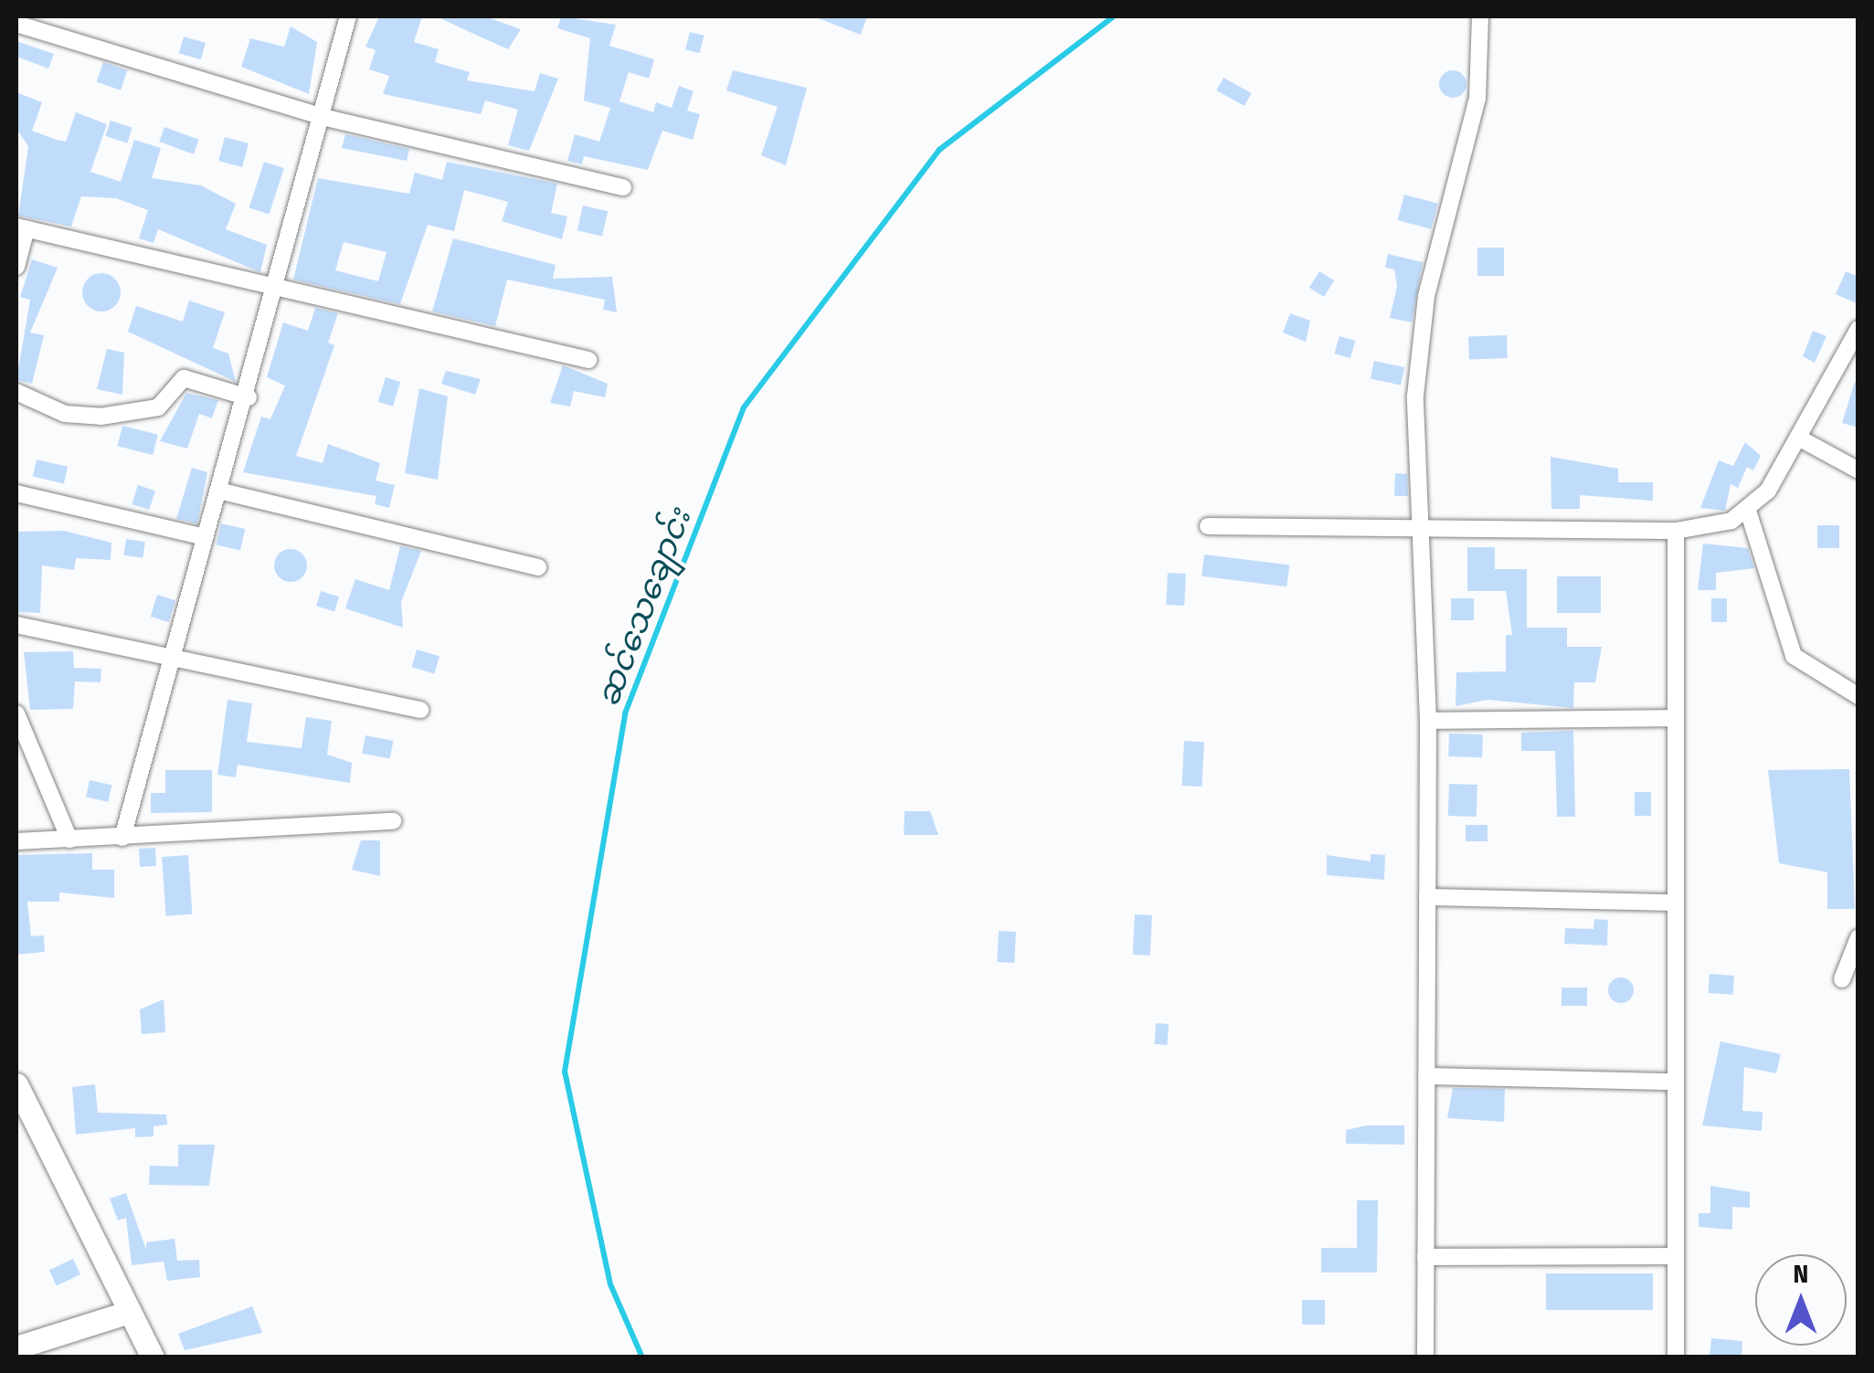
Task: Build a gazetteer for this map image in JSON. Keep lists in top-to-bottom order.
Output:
{
  "water": ["ဆင်သေချောင်း"],
  "north": "top"
}
